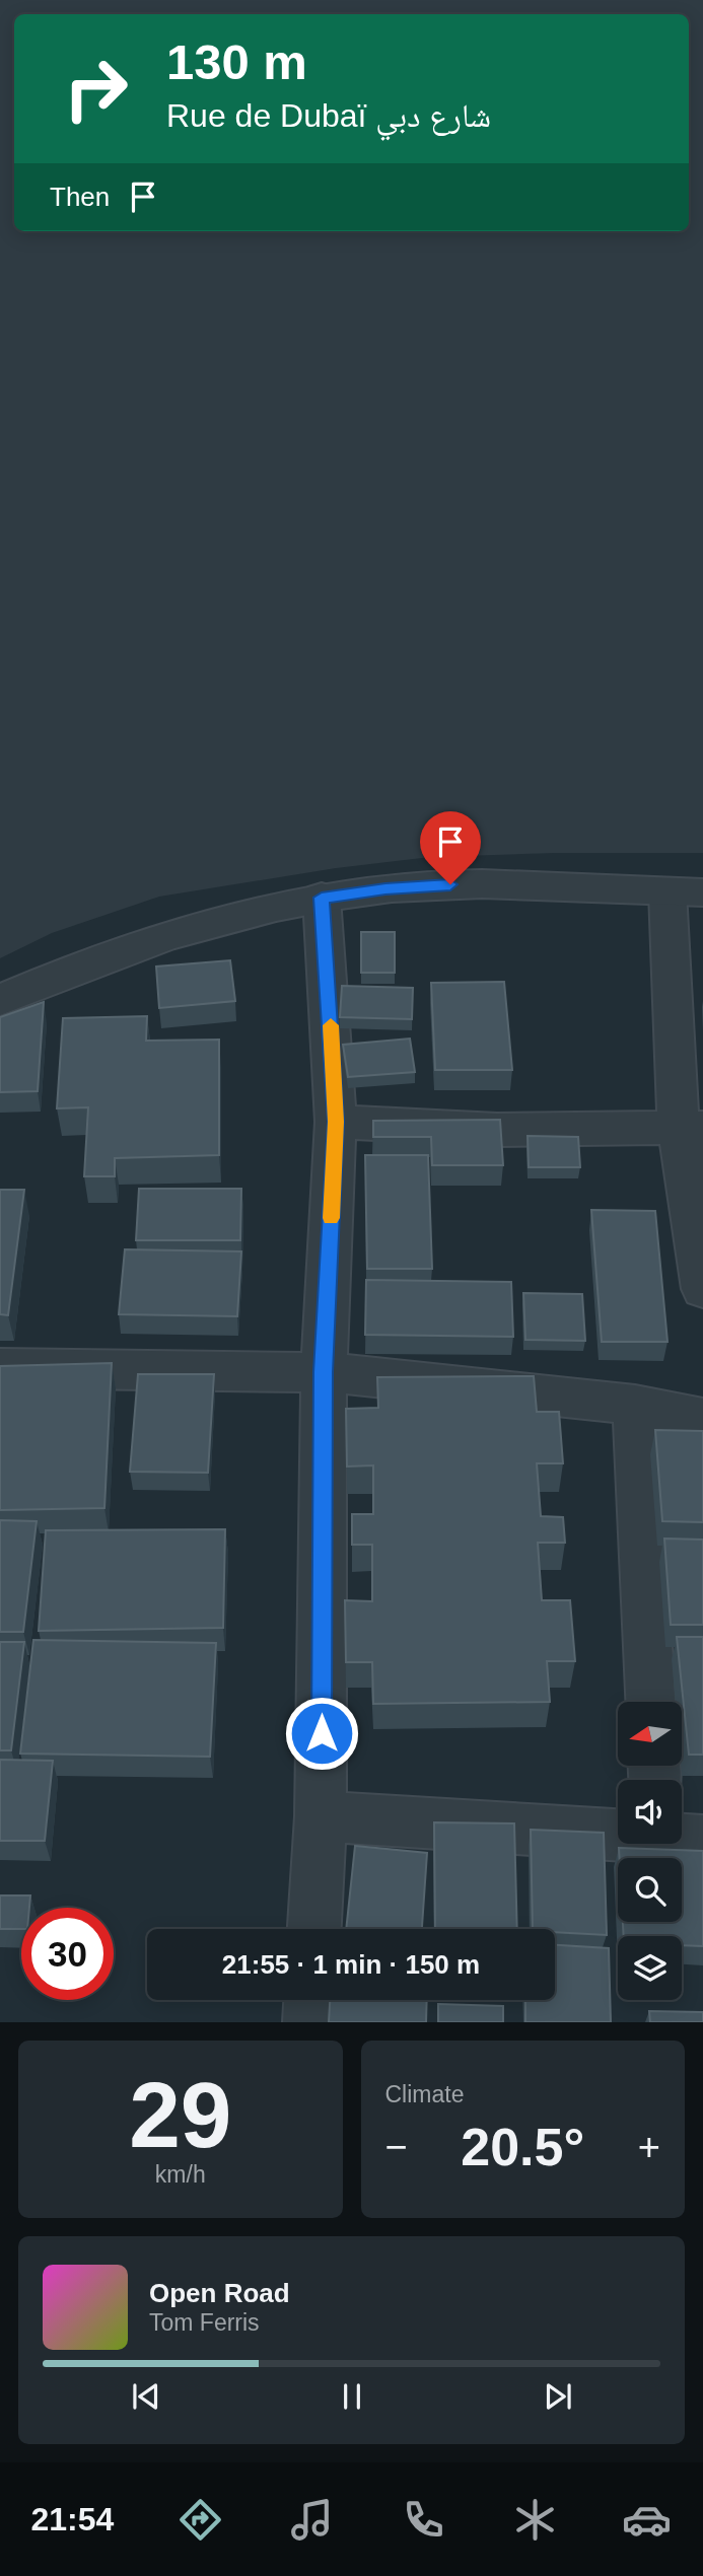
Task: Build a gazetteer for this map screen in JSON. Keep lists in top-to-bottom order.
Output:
{
  "north": "left",
  "page": {
    "turn": ["130 m", "Rue de Dubaï شارع دبي"],
    "then": "Then",
    "limit": "30",
    "trip": "21:55 · 1 min · 150 m",
    "tile": [
      ["29", "km/h"],
      "Climate"
    ],
    "heat": ["−", "20.5°", "+"],
    "song": ["Open Road", "Tom Ferris"],
    "tabs": "21:54"
  }
}
